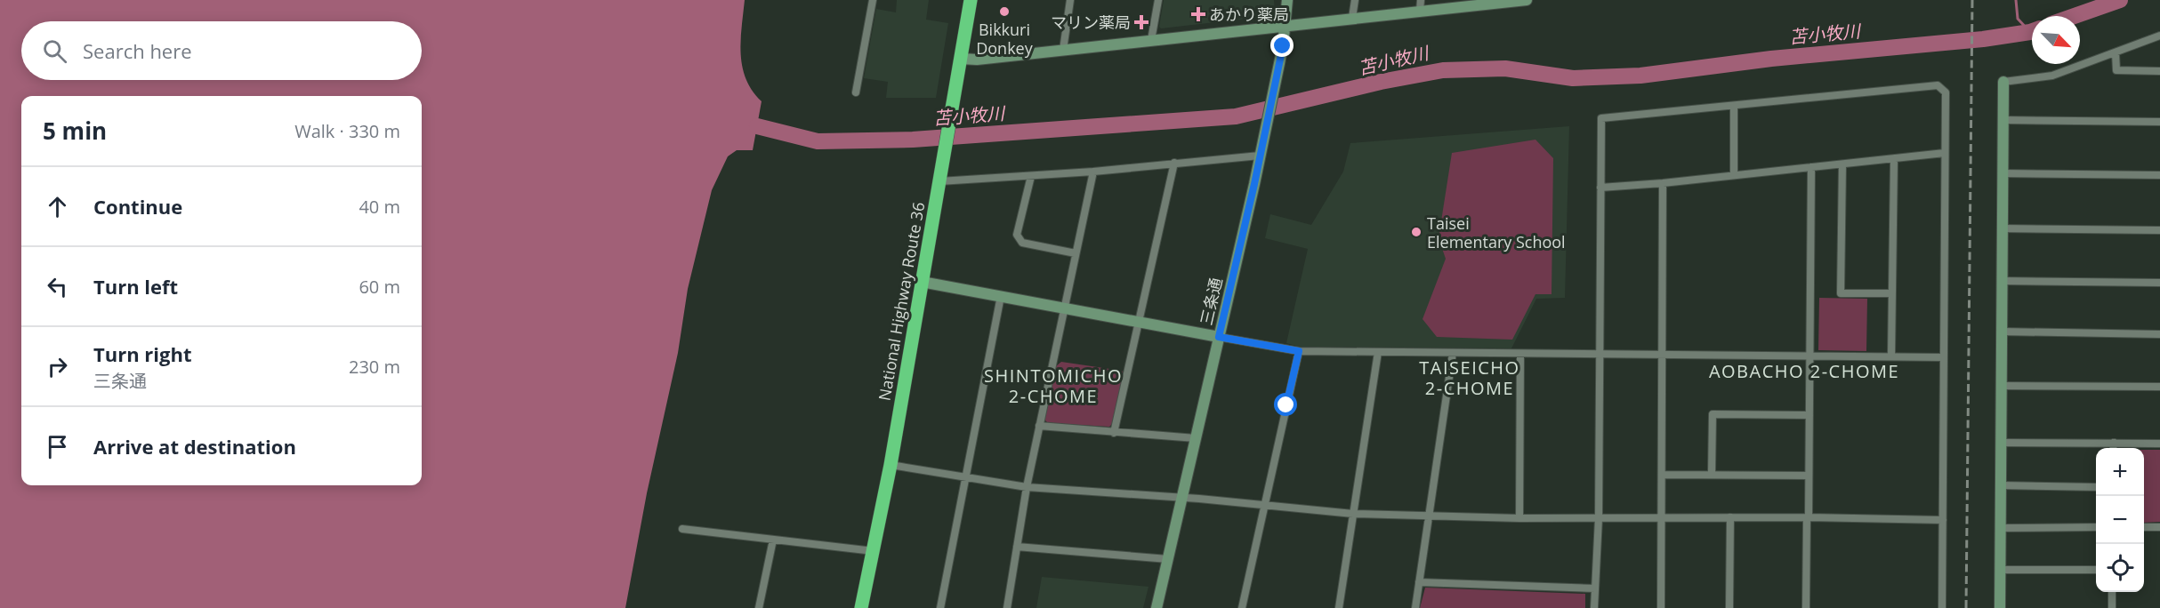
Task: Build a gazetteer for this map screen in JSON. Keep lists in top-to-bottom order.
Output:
{
  "streets": {
    "highway": ["National Highway Route 36"],
    "street": ["三条通"]
  },
  "districts": ["TAISEICHO 2-CHOME", "AOBACHO 2-CHOME", "SHINTOMICHO 2-CHOME"],
  "water": ["苫小牧川"],
  "places": {
    "other": ["Bikkuri Donkey", "Taisei Elementary School"],
    "health": ["あかり薬局", "マリン薬局"]
  },
  "north": "bottom right",
  "page": {
    "search": "Search here",
    "heading": ["5 min", "Walk · 330 m"],
    "list": [
      ["Continue", "40 m"],
      ["Turn left", "60 m"],
      ["Turn right", "三条通", "230 m"],
      "Arrive at destination"
    ],
    "map_buttons": ["+", "−"]
  }
}
